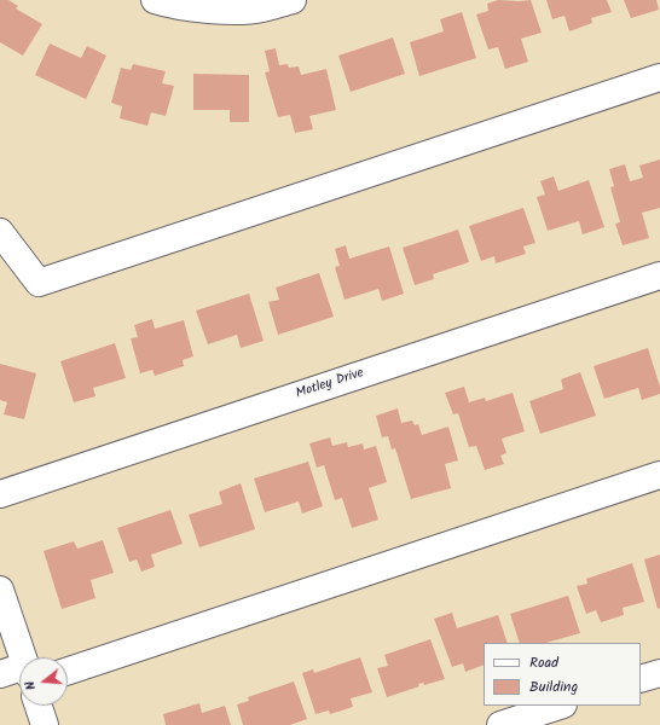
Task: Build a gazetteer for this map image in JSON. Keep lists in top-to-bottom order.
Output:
{
  "streets": {
    "street": ["Motley Drive"]
  },
  "legend": ["Road", "Building"],
  "north": "left"
}
